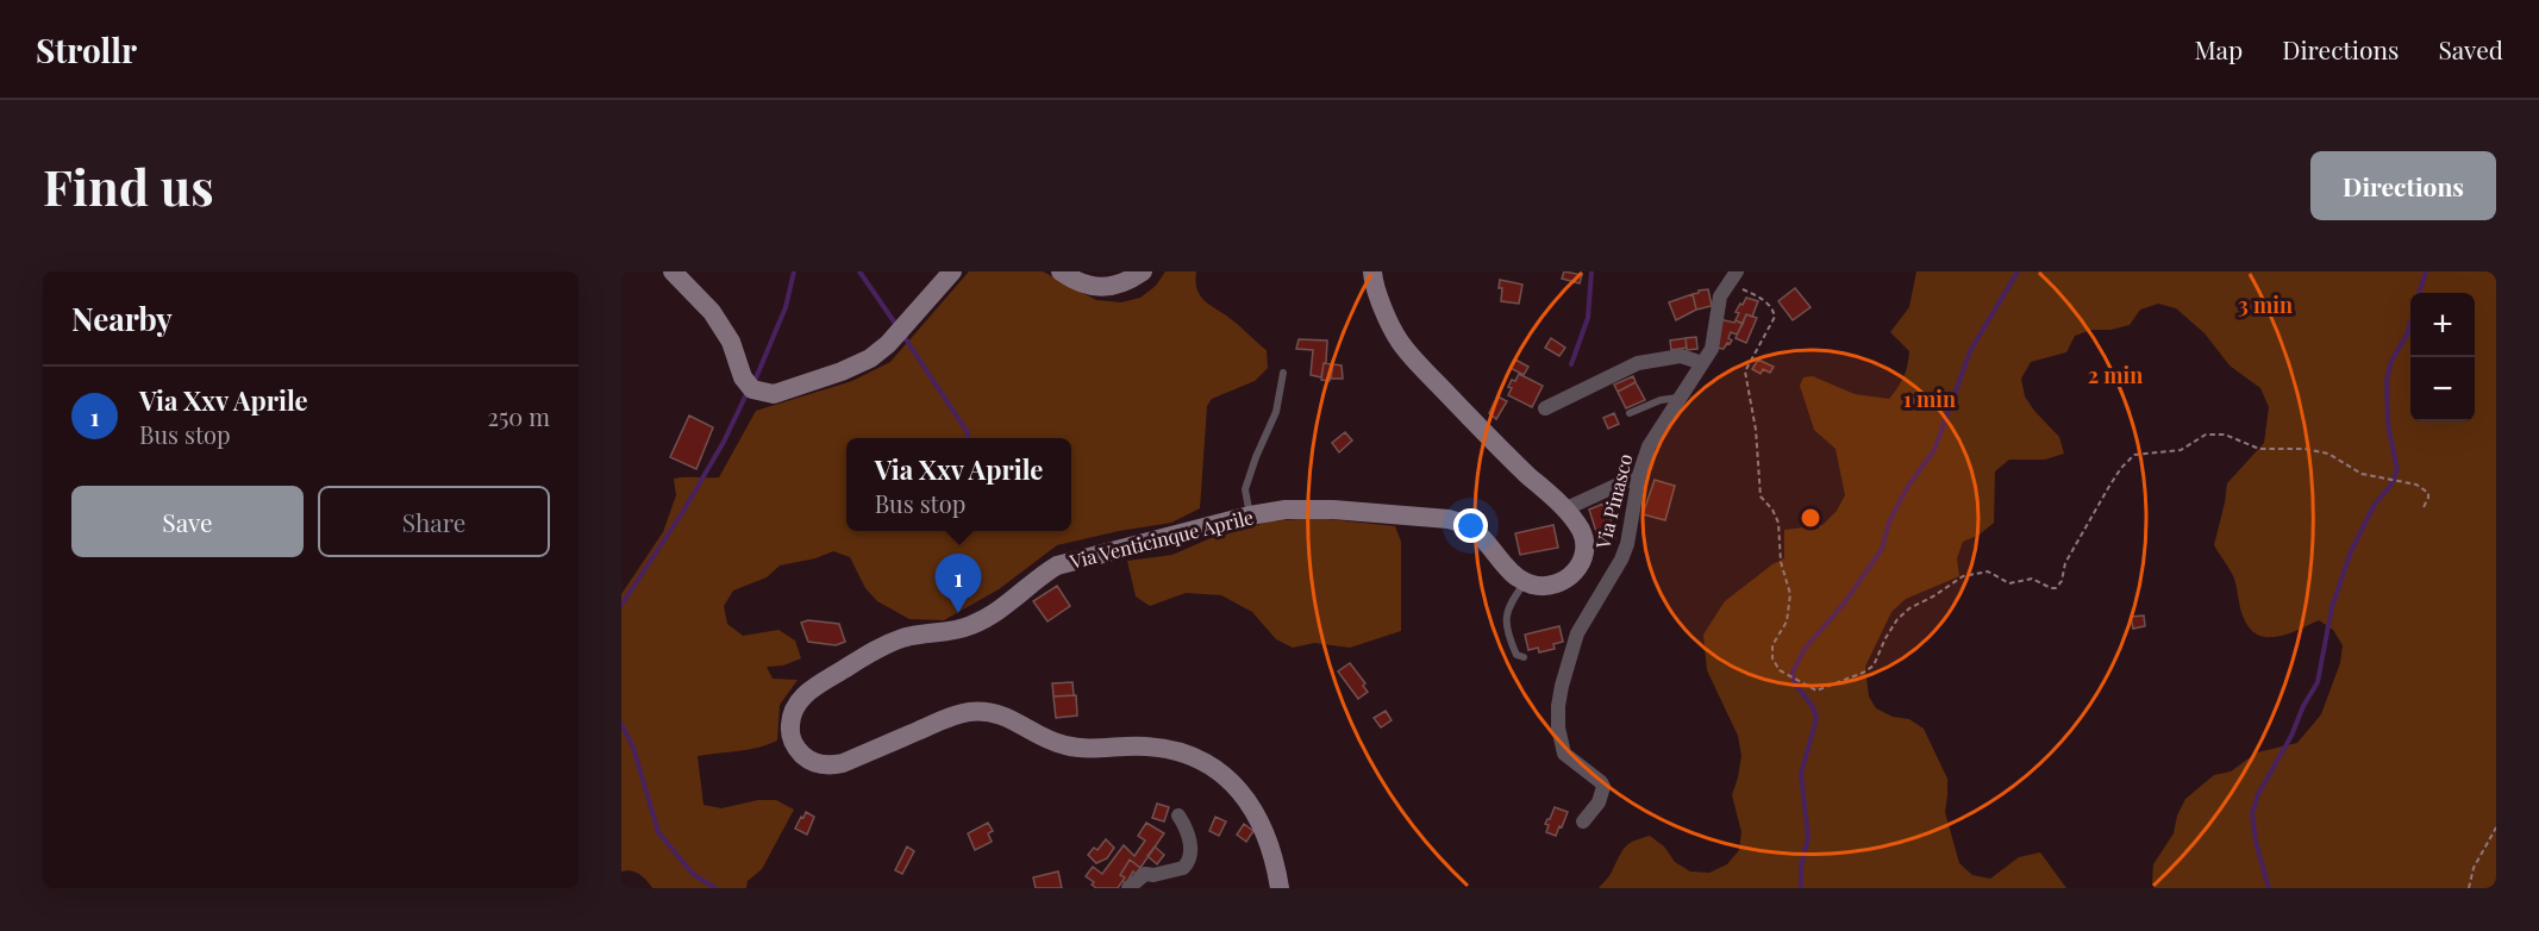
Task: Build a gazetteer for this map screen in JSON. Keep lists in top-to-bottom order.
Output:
{
  "streets": {
    "main road": ["Via Venticinque Aprile"],
    "street": ["Via Pinasco"]
  },
  "page": {
    "header": "Strollr",
    "nav": ["Map", "Directions", "Saved"],
    "buttons": [
      "Directions",
      ["Save", "Share"]
    ],
    "title": "Find us",
    "heading": "Nearby",
    "map_buttons": ["+", "−"],
    "list": [
      {
        "mark": "1",
        "name": "Via Xxv Aprile",
        "note": "Bus stop",
        "value": "250 m"
      }
    ],
    "popup": ["Via Xxv Aprile", "Bus stop"],
    "pins": "1"
  },
  "rings": ["3 min", "2 min", "1 min"]
}
